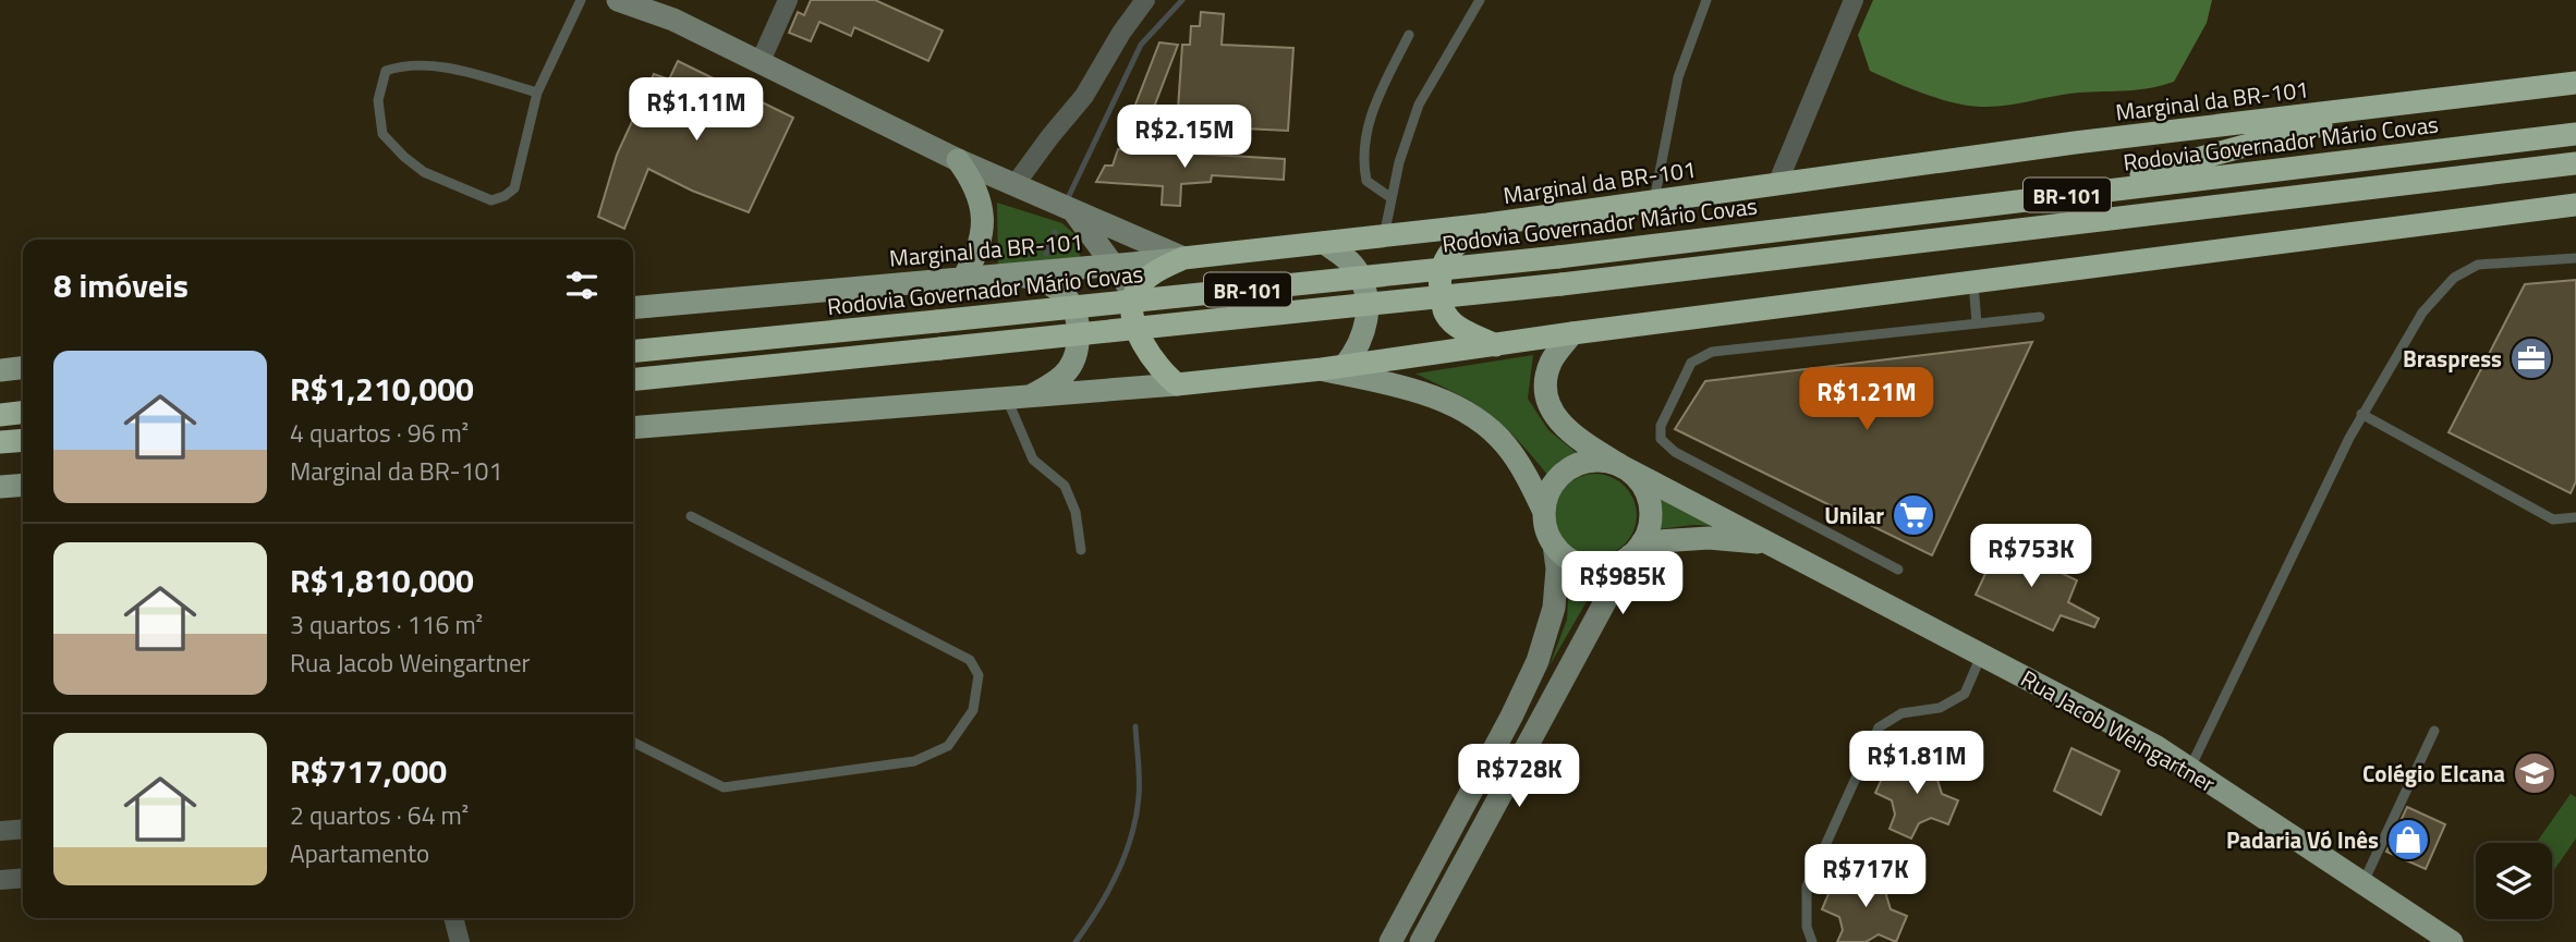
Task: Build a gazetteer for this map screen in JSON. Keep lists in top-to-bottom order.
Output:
{
  "streets": {
    "highway": ["Marginal da BR-101", "Rodovia Governador Mário Covas", "BR-101"],
    "main road": ["Rua Jacob Weingartner"]
  },
  "places": {
    "office": ["Braspress"],
    "supermarket": ["Unilar"],
    "school or university": ["Colégio Elcana"],
    "shop": ["Padaria Vó Inês"]
  },
  "page": {
    "price": [
      "R$1.11M",
      "R$2.15M",
      "R$1.21M",
      "R$753K",
      "R$985K",
      "R$1.81M",
      "R$728K",
      "R$717K"
    ],
    "heading": "8 imóveis",
    "list": [
      {
        "name": "R$1,210,000",
        "note": "4 quartos · 96 m² · Marginal da BR-101"
      },
      {
        "name": "R$1,810,000",
        "note": "3 quartos · 116 m² · Rua Jacob Weingartner"
      },
      {
        "name": "R$717,000",
        "note": "2 quartos · 64 m² · Apartamento"
      }
    ]
  }
}
